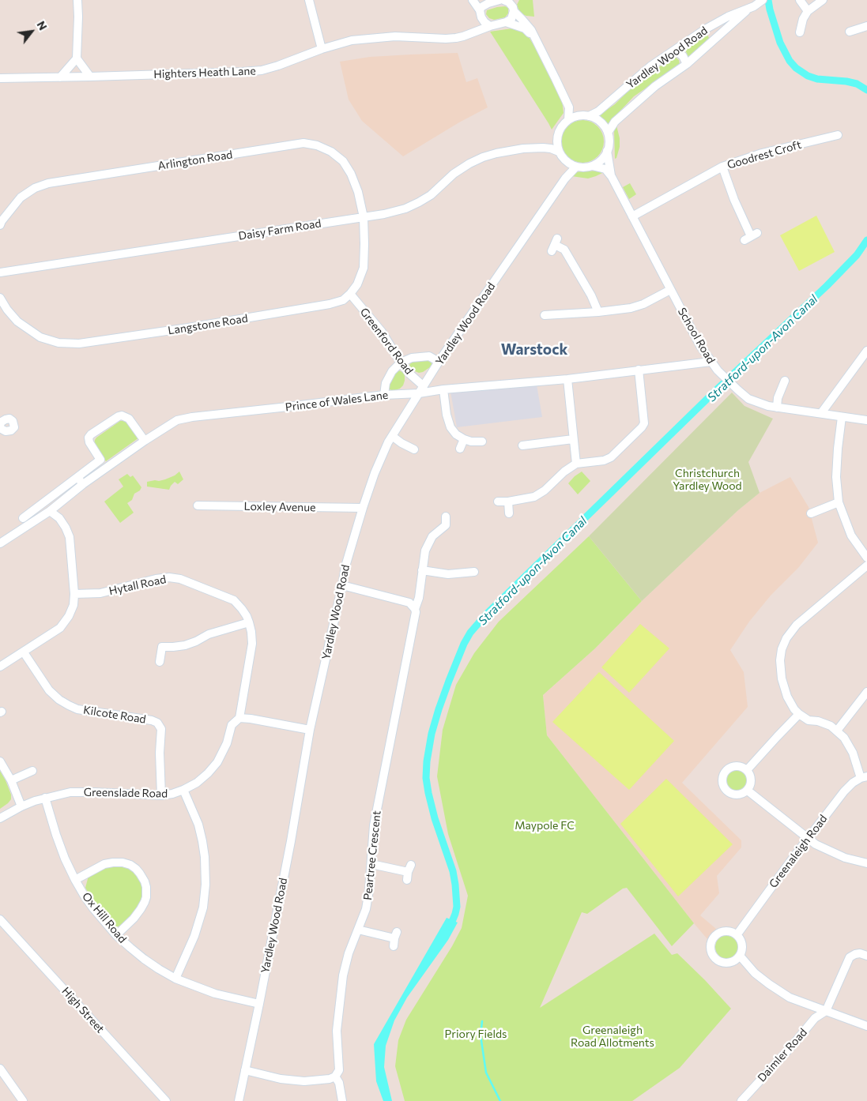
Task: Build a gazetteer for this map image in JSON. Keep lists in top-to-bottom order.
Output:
{
  "streets": {
    "street": [
      "Yardley Wood Road",
      "Highters Heath Lane",
      "Goodrest Croft",
      "Arlington Road",
      "Daisy Farm Road",
      "Langstone Road",
      "School Road",
      "Greenford Road",
      "Prince of Wales Lane",
      "Loxley Avenue",
      "Hytall Road",
      "Kilcote Road",
      "Greenslade Road",
      "Greenaleigh Road",
      "Peartree Crescent",
      "Ox Hill Road",
      "High Street",
      "Daimler Road"
    ]
  },
  "crossings": [
    ["Yardley Wood Road", "Daisy Farm Road"],
    ["Yardley Wood Road", "School Road"],
    ["Yardley Wood Road", "Greenford Road"],
    ["Yardley Wood Road", "Prince of Wales Lane"],
    ["Yardley Wood Road", "Loxley Avenue"],
    ["Yardley Wood Road", "Ox Hill Road"],
    ["Goodrest Croft", "School Road"],
    ["Arlington Road", "Daisy Farm Road"],
    ["Arlington Road", "Langstone Road"],
    ["Daisy Farm Road", "Langstone Road"],
    ["Daisy Farm Road", "School Road"],
    ["Langstone Road", "Greenford Road"],
    ["School Road", "Prince of Wales Lane"],
    ["Greenford Road", "Prince of Wales Lane"],
    ["Hytall Road", "Greenslade Road"],
    ["Kilcote Road", "Greenslade Road"],
    ["Greenslade Road", "Ox Hill Road"]
  ],
  "districts": ["Warstock"],
  "water": ["Stratford-upon-Avon Canal"],
  "parks": [
    "Christchurch Yardley Wood",
    "Maypole FC",
    "Greenaleigh Road Allotments",
    "Priory Fields"
  ],
  "north": "top right"
}
